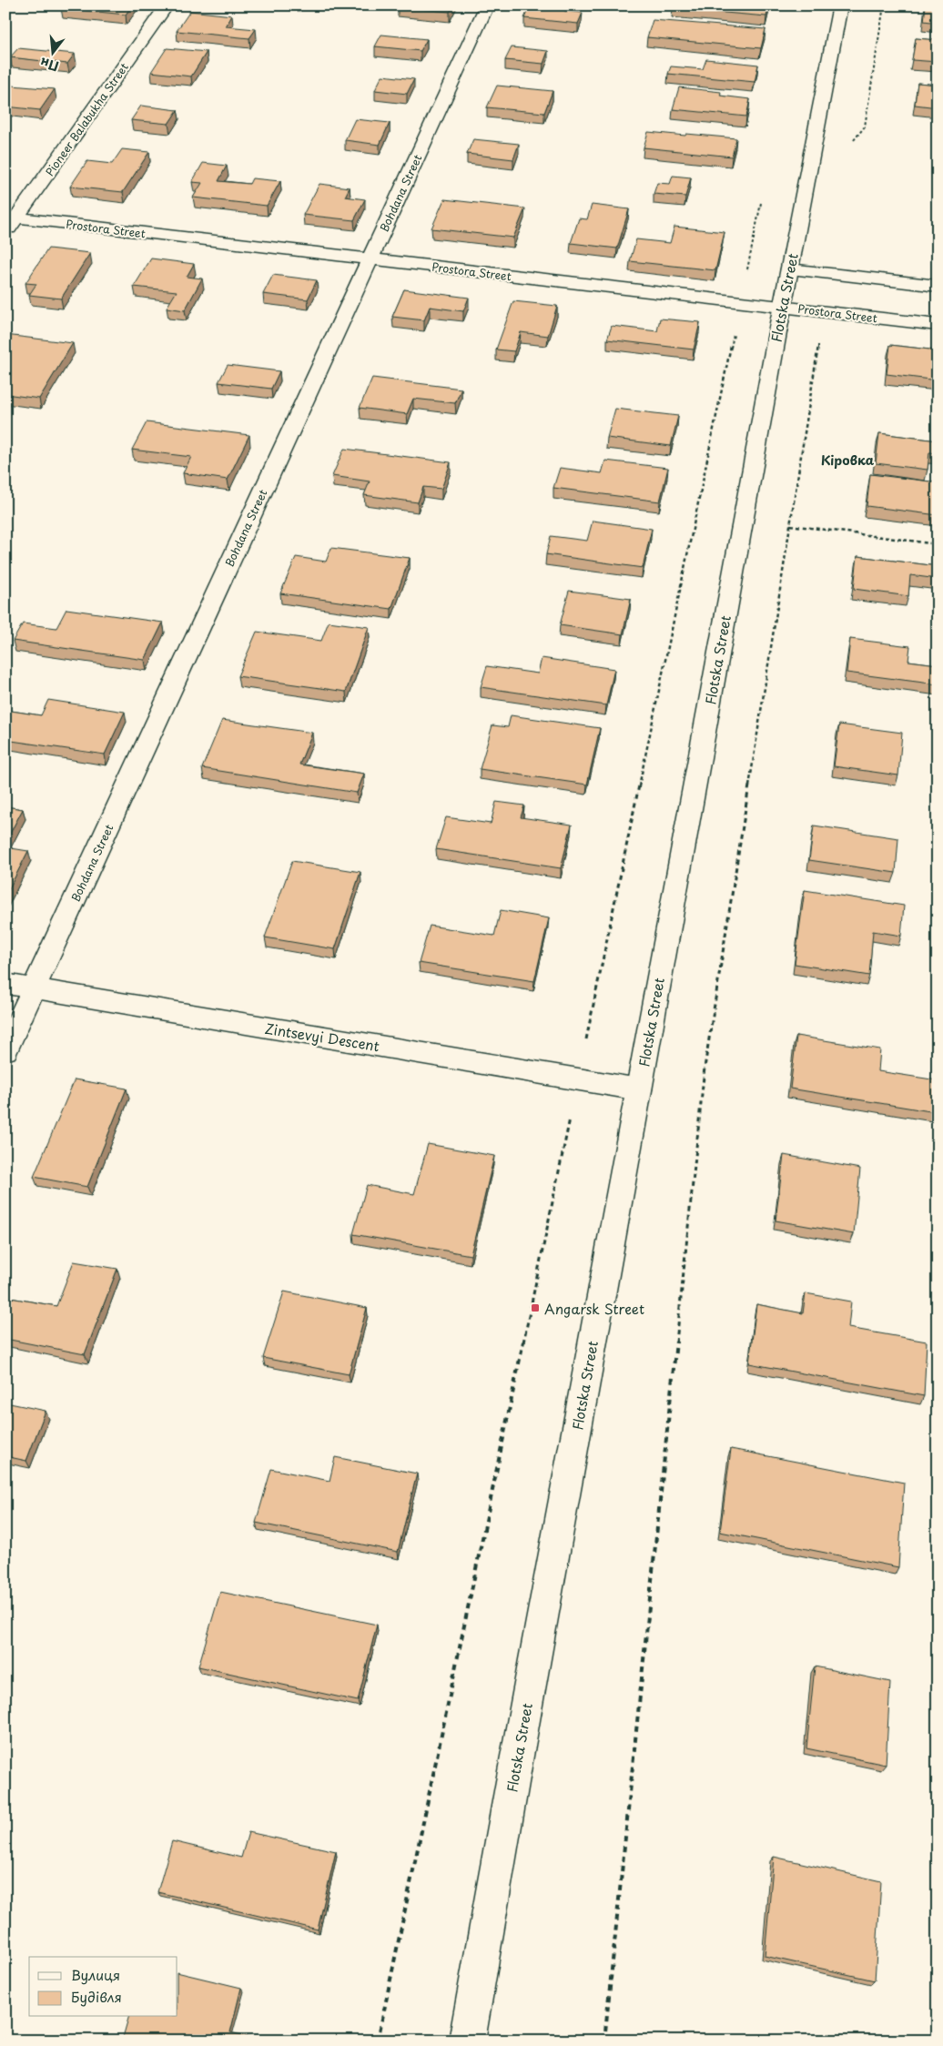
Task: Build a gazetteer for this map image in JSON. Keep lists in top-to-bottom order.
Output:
{
  "streets": {
    "street": [
      "Pioneer Balabukha Street",
      "Bohdana Street",
      "Prostora Street",
      "Flotska Street",
      "Zintsevyi Descent"
    ]
  },
  "crossings": [
    ["Pioneer Balabukha Street", "Prostora Street"],
    ["Bohdana Street", "Prostora Street"],
    ["Bohdana Street", "Zintsevyi Descent"],
    ["Prostora Street", "Flotska Street"],
    ["Flotska Street", "Zintsevyi Descent"]
  ],
  "districts": ["Кіровка"],
  "places": {
    "transit": ["Angarsk Street"]
  },
  "legend": ["Вулиця", "Будівля"],
  "north": "bottom"
}
